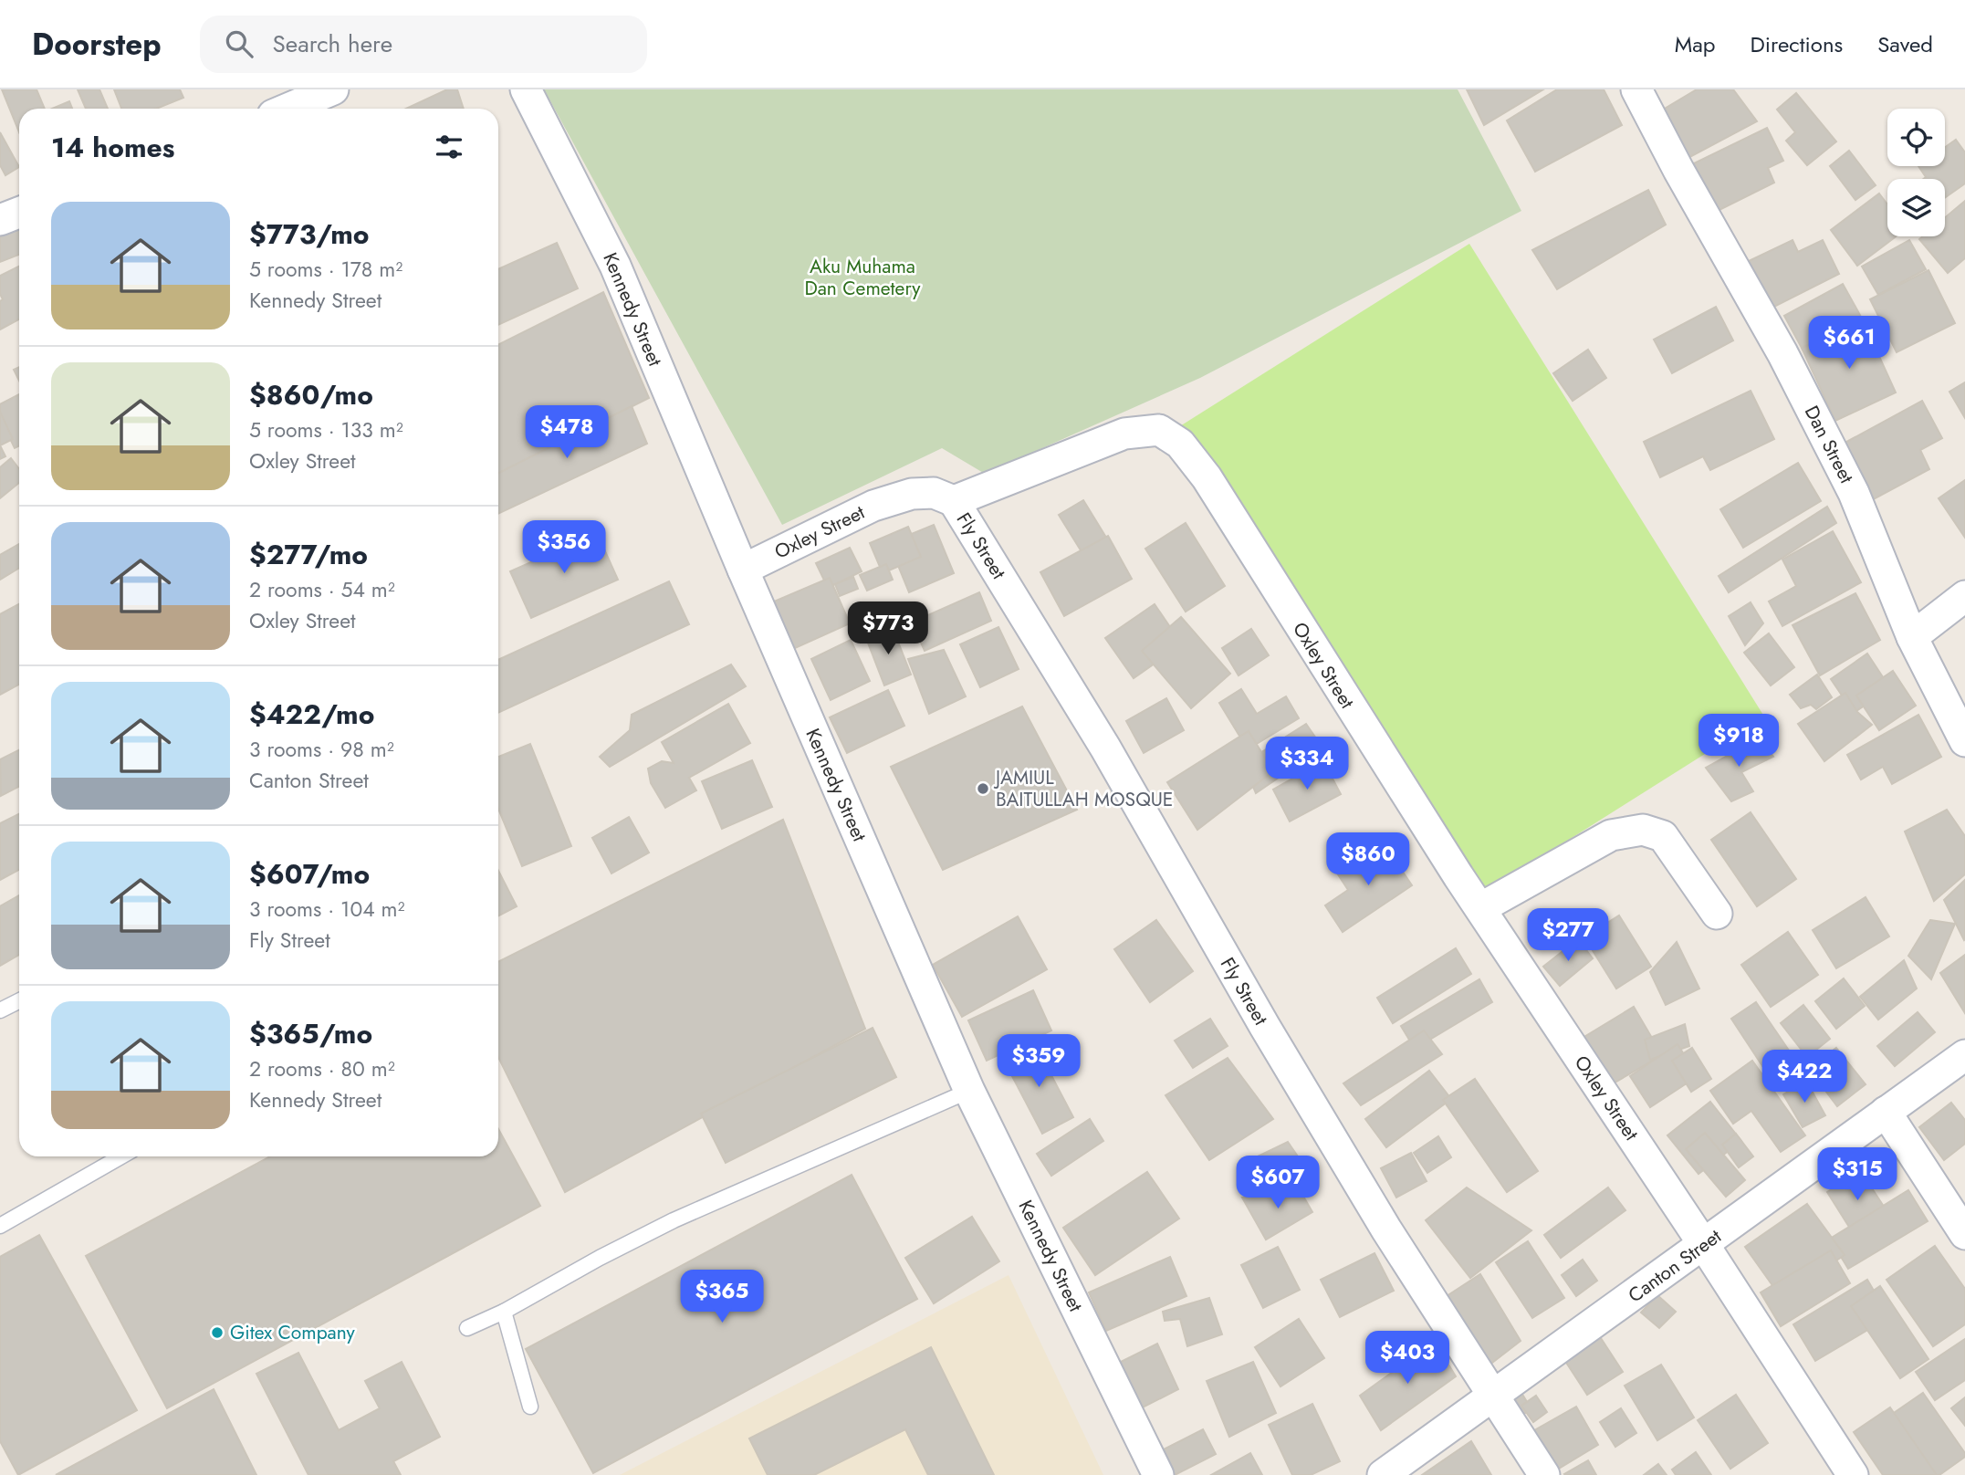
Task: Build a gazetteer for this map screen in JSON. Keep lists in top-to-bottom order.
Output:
{
  "streets": {
    "street": [
      "Kennedy Street",
      "Dan Street",
      "Oxley Street",
      "Fly Street",
      "Canton Street"
    ]
  },
  "crossings": [
    ["Kennedy Street", "Oxley Street"],
    ["Oxley Street", "Fly Street"],
    ["Oxley Street", "Canton Street"],
    ["Fly Street", "Canton Street"]
  ],
  "parks": ["Aku Muhama Dan Cemetery"],
  "places": ["JAMIUL BAITULLAH MOSQUE", "Gitex Company"],
  "page": {
    "header": "Doorstep",
    "search": "Search here",
    "nav": ["Map", "Directions", "Saved"],
    "heading": "14 homes",
    "list": [
      {
        "name": "$773/mo",
        "note": "5 rooms · 178 m² · Kennedy Street"
      },
      {
        "name": "$860/mo",
        "note": "5 rooms · 133 m² · Oxley Street"
      },
      {
        "name": "$277/mo",
        "note": "2 rooms · 54 m² · Oxley Street"
      },
      {
        "name": "$422/mo",
        "note": "3 rooms · 98 m² · Canton Street"
      },
      {
        "name": "$607/mo",
        "note": "3 rooms · 104 m² · Fly Street"
      },
      {
        "name": "$365/mo",
        "note": "2 rooms · 80 m² · Kennedy Street"
      }
    ],
    "price": [
      "$661",
      "$478",
      "$356",
      "$773",
      "$918",
      "$334",
      "$860",
      "$277",
      "$359",
      "$422",
      "$315",
      "$607",
      "$365",
      "$403"
    ]
  }
}
